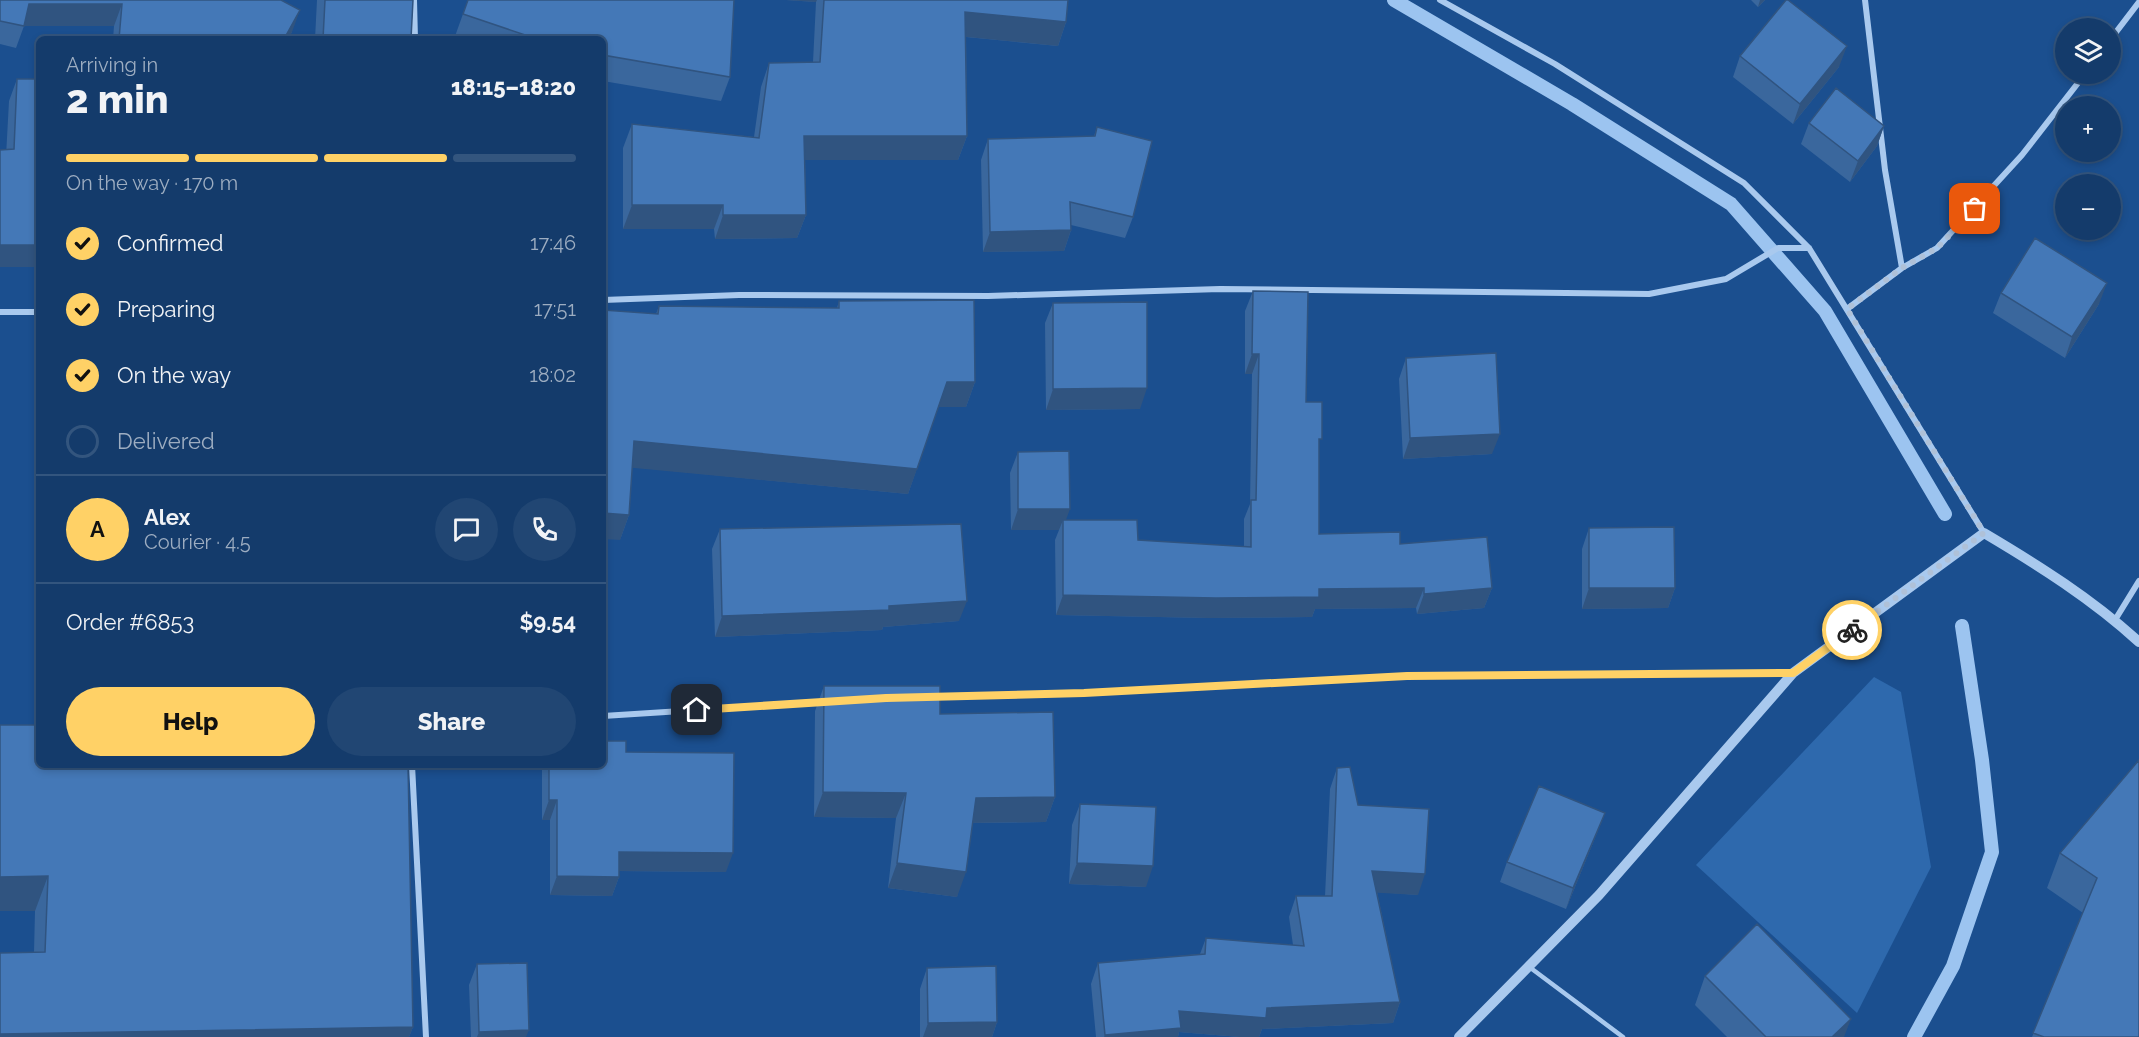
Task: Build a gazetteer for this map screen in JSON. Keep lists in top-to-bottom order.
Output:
{
  "page": {
    "map_buttons": ["+", "−"],
    "heading": ["2 min", "Arriving in", "18:15–18:20"],
    "panel": [
      "Alex",
      "Courier · 4.5",
      "Order #6853",
      "$9.54"
    ],
    "bar": "On the way · 170 m",
    "list": [
      ["Confirmed", "17:46"],
      ["Preparing", "17:51"],
      ["On the way", "18:02"],
      "Delivered"
    ],
    "round": "A",
    "buttons": ["Help", "Share"]
  }
}
